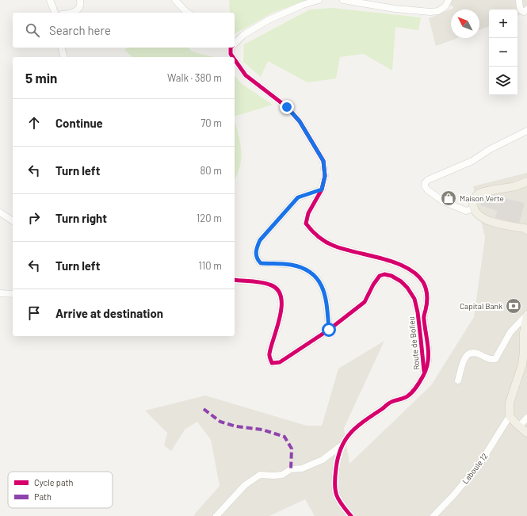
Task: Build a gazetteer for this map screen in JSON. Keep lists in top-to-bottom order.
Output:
{
  "streets": {
    "street": ["Route de Bolieu", "Laboule 12"]
  },
  "places": {
    "shop": ["Maison Verte"],
    "bank": ["Capital Bank"]
  },
  "legend": ["Cycle path", "Path"],
  "north": "top left",
  "page": {
    "map_buttons": ["+", "−"],
    "search": "Search here",
    "heading": ["5 min", "Walk · 380 m"],
    "list": [
      ["Continue", "70 m"],
      ["Turn left", "80 m"],
      ["Turn right", "120 m"],
      ["Turn left", "110 m"],
      "Arrive at destination"
    ]
  }
}
